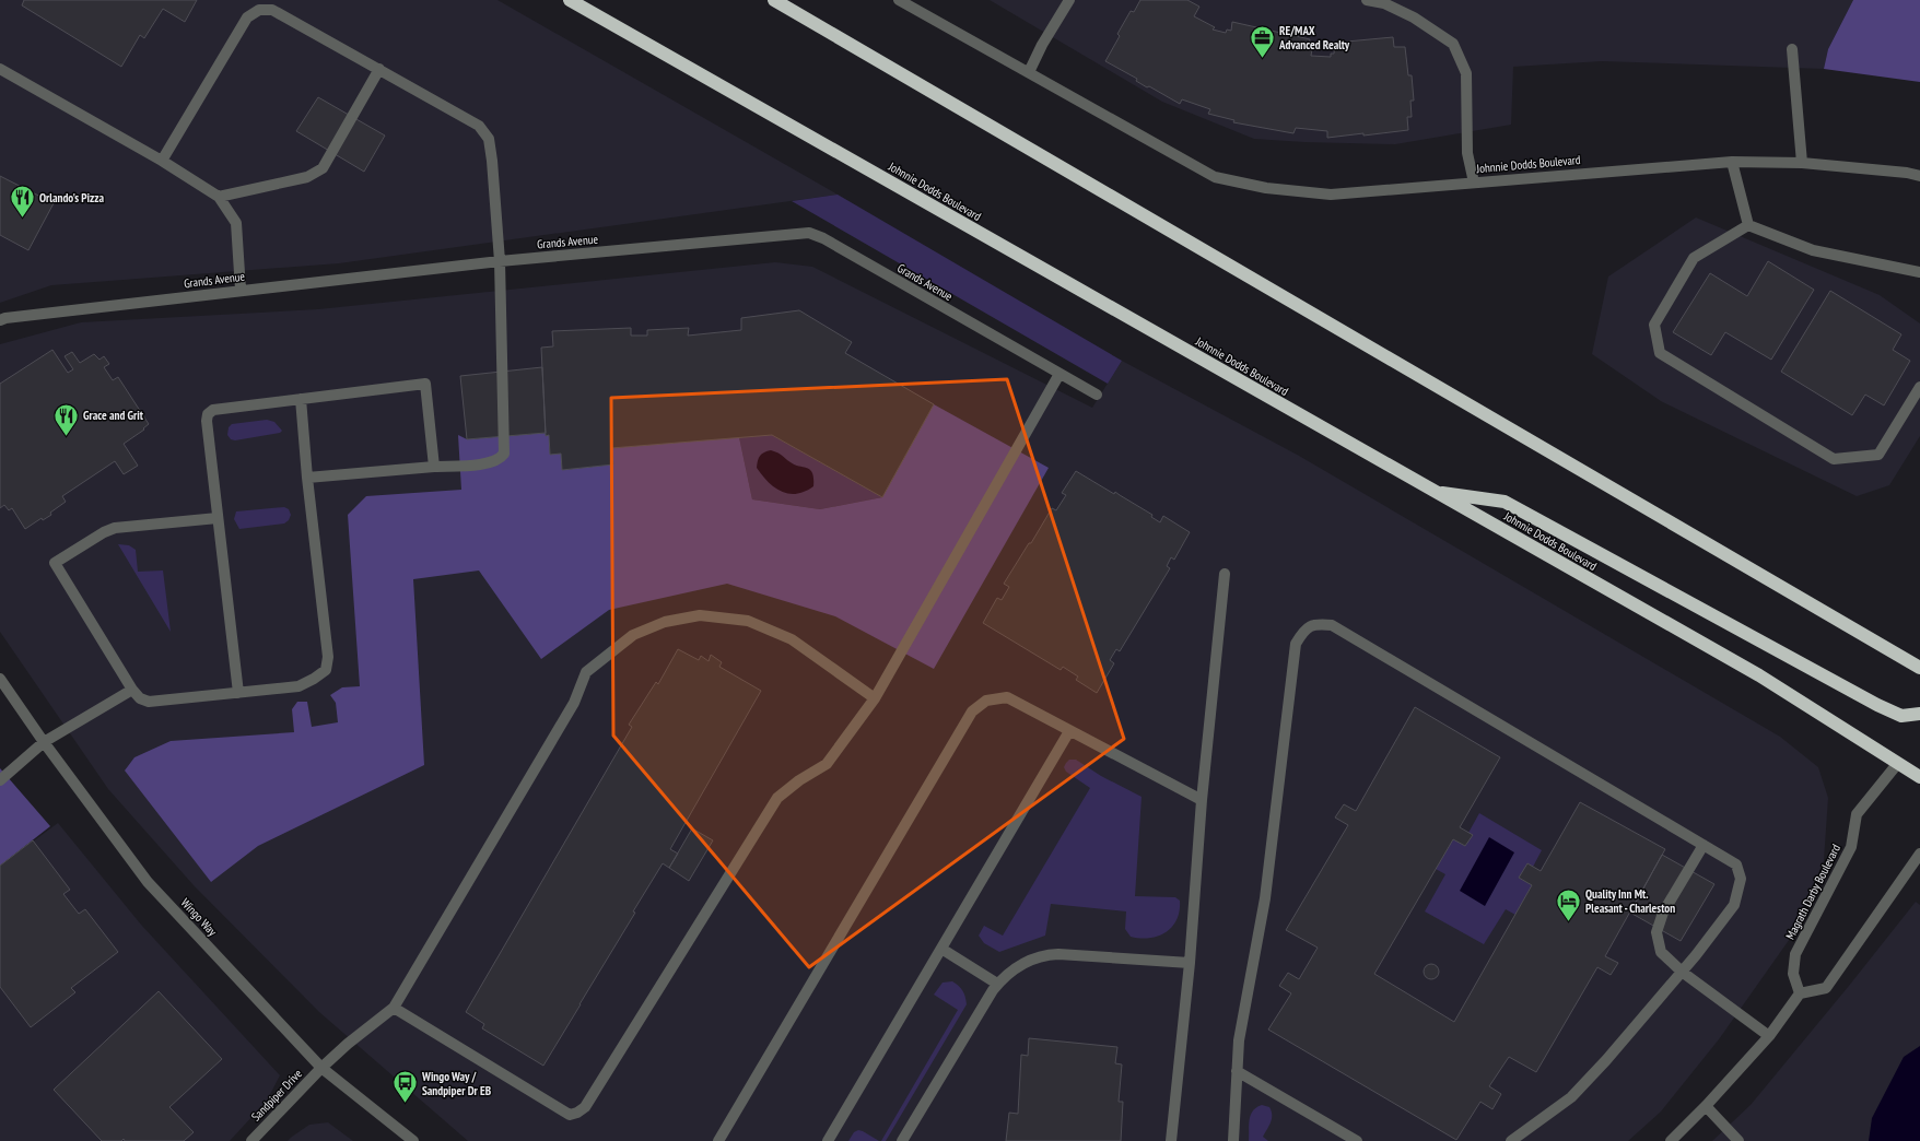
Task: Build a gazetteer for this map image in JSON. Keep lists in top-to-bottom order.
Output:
{
  "streets": {
    "highway": ["Johnnie Dodds Boulevard"],
    "street": [
      "Grands Avenue",
      "Magrath Darby Boulevard",
      "Wingo Way",
      "Sandpiper Drive"
    ]
  },
  "crossings": [
    ["Johnnie Dodds Boulevard", "Magrath Darby Boulevard"],
    ["Wingo Way", "Sandpiper Drive"]
  ],
  "places": {
    "office": ["RE/MAX Advanced Realty"],
    "restaurant": ["Orlando's Pizza", "Grace and Grit"],
    "hotel": ["Quality Inn Mt. Pleasant - Charleston"],
    "bus stop": ["Wingo Way / Sandpiper Dr EB"]
  }
}
